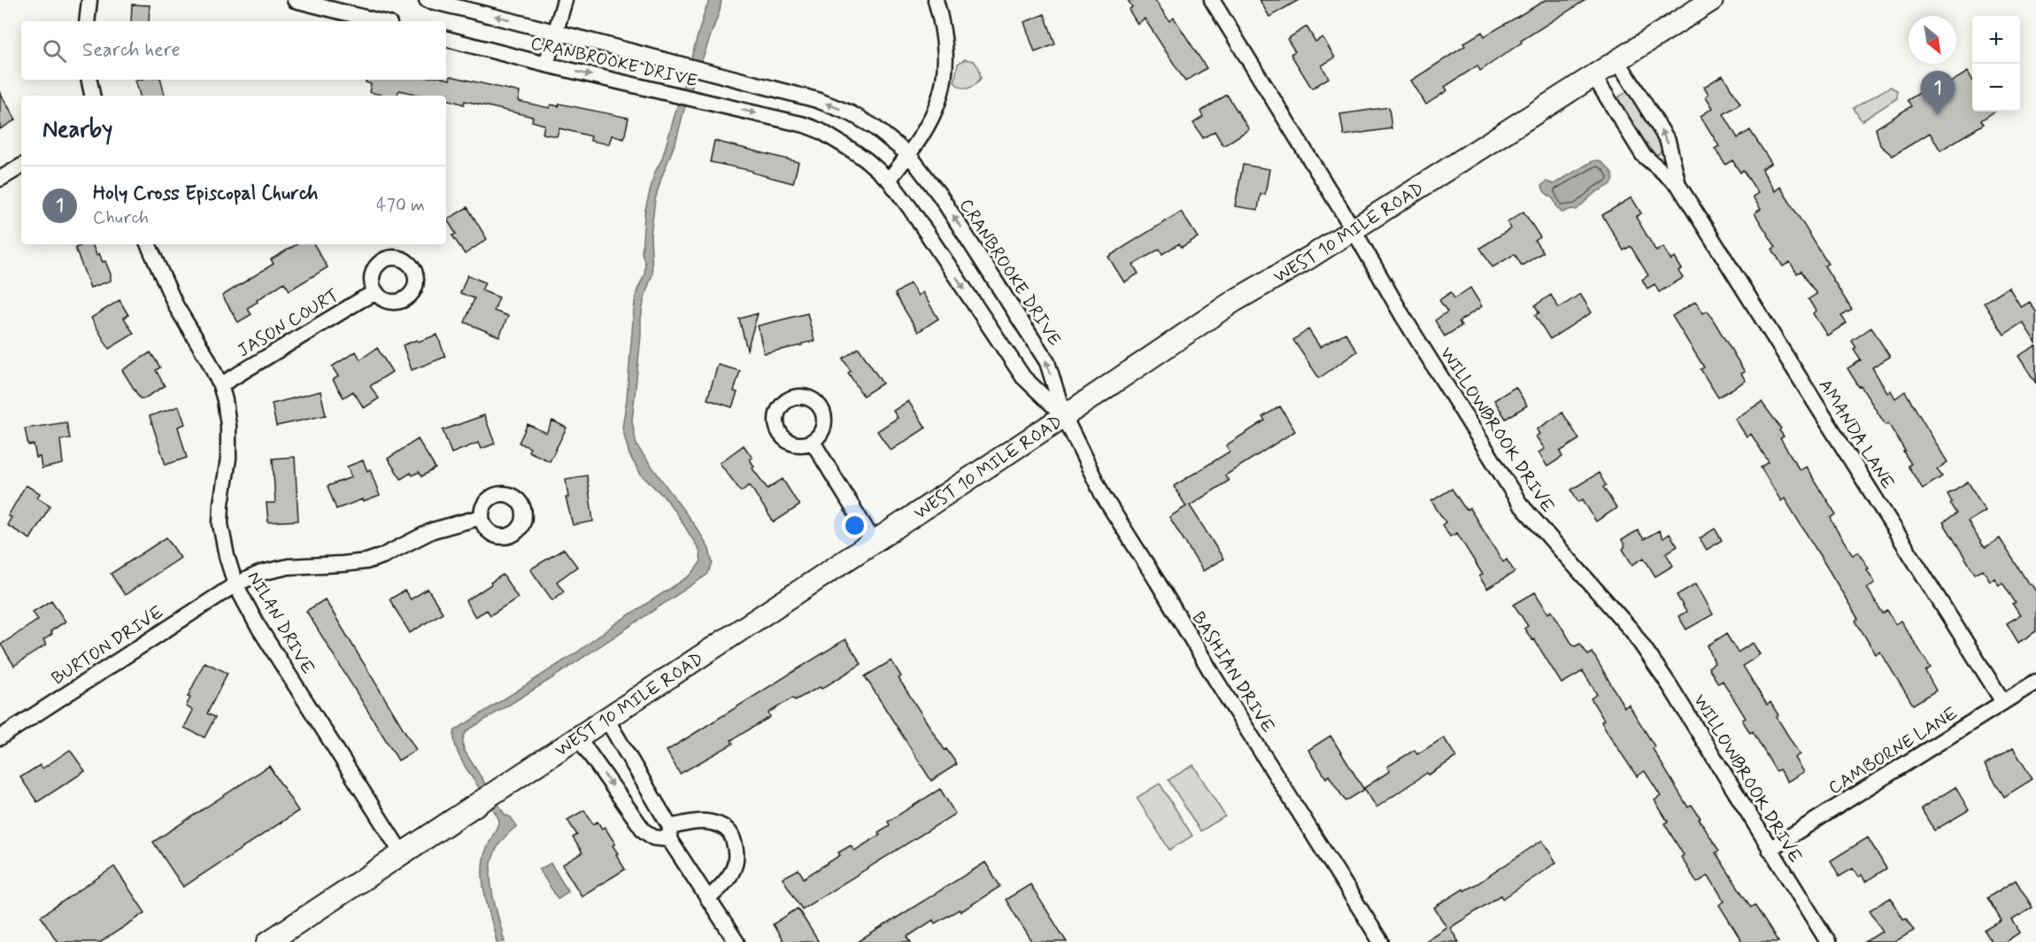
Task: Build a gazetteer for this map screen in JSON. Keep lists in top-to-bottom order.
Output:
{
  "streets": {
    "main road": ["WEST 10 MILE ROAD"],
    "street": [
      "CRANBROOKE DRIVE",
      "JASON COURT",
      "WILLOWBROOK DRIVE",
      "AMANDA LANE",
      "NILAN DRIVE",
      "BURTON DRIVE",
      "BASHIAN DRIVE",
      "CAMBORNE LANE"
    ]
  },
  "crossings": [
    ["CRANBROOKE DRIVE", "WEST 10 MILE ROAD"],
    ["CRANBROOKE DRIVE", "BASHIAN DRIVE"],
    ["WEST 10 MILE ROAD", "WILLOWBROOK DRIVE"],
    ["WEST 10 MILE ROAD", "AMANDA LANE"],
    ["WEST 10 MILE ROAD", "NILAN DRIVE"],
    ["WEST 10 MILE ROAD", "BASHIAN DRIVE"],
    ["JASON COURT", "NILAN DRIVE"],
    ["WILLOWBROOK DRIVE", "CAMBORNE LANE"],
    ["AMANDA LANE", "CAMBORNE LANE"],
    ["NILAN DRIVE", "BURTON DRIVE"]
  ],
  "north": "bottom right",
  "page": {
    "map_buttons": ["+", "−"],
    "search": "Search here",
    "pins": "1",
    "heading": "Nearby",
    "list": [
      {
        "mark": "1",
        "name": "Holy Cross Episcopal Church",
        "note": "Church",
        "value": "470 m"
      }
    ]
  }
}
